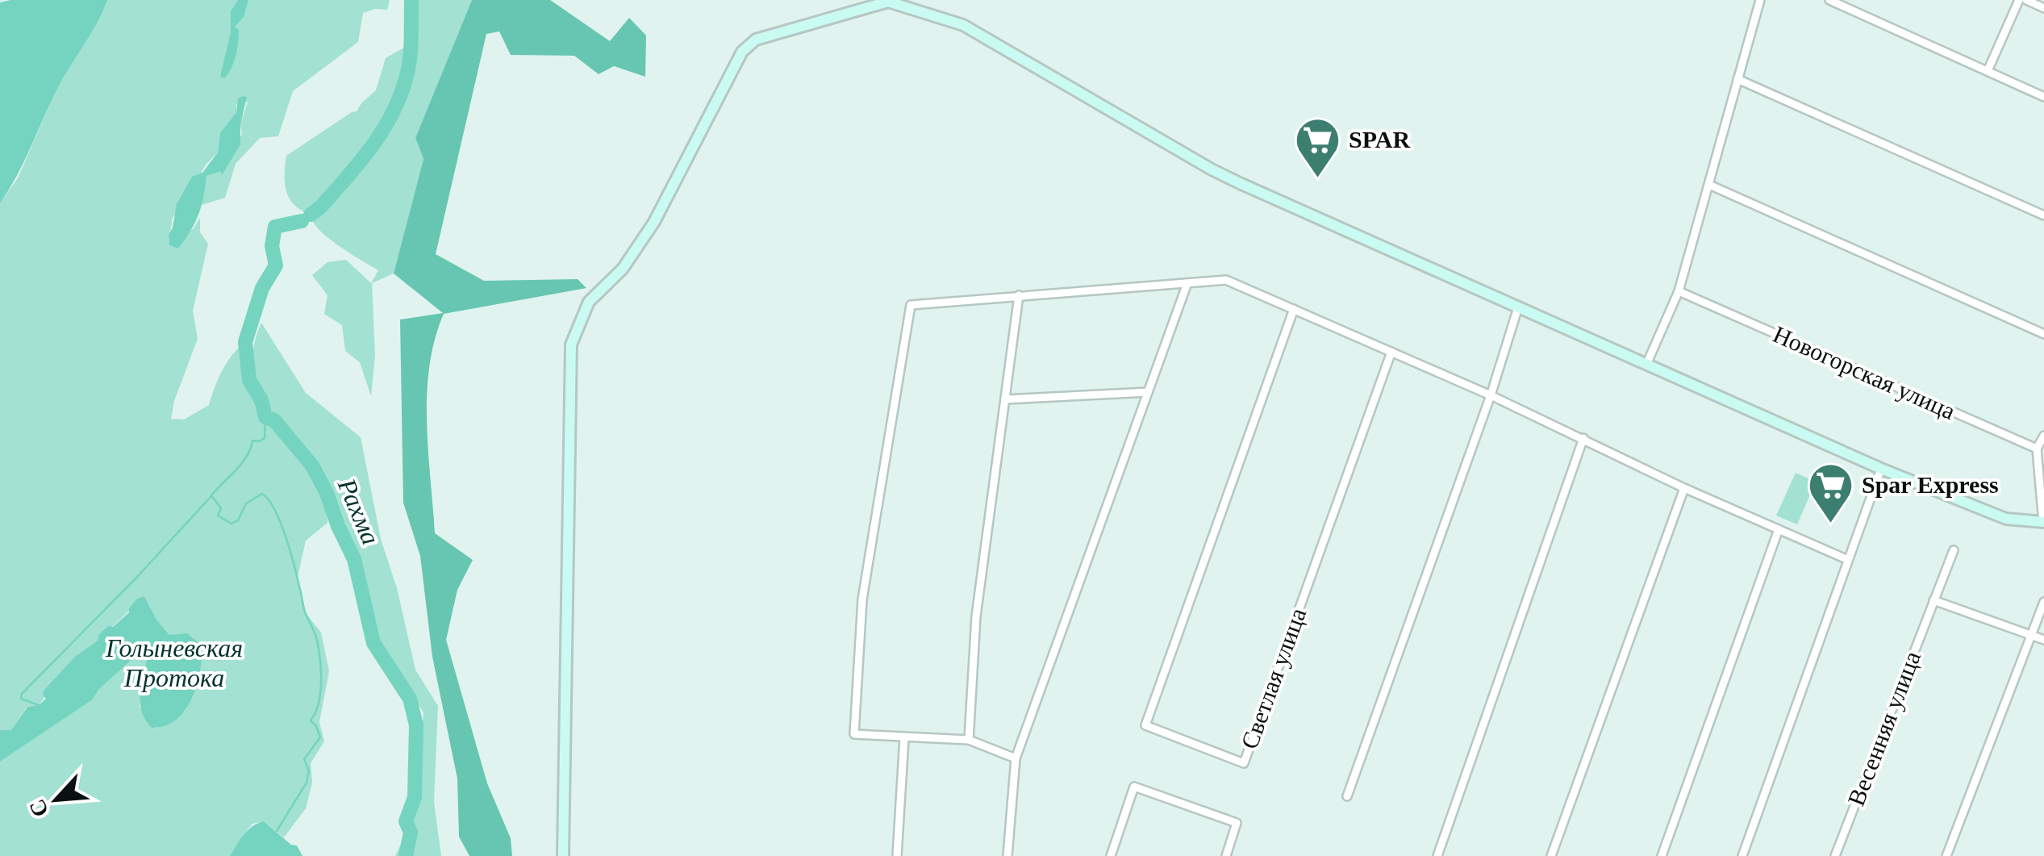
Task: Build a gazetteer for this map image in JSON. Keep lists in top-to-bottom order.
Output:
{
  "streets": {
    "street": ["Новогорская улица", "Светлая улица", "Весенняя улица"]
  },
  "water": ["Рахма", "Голыневская Протока"],
  "places": {
    "supermarket": ["SPAR", "Spar Express"]
  },
  "north": "bottom left"
}
